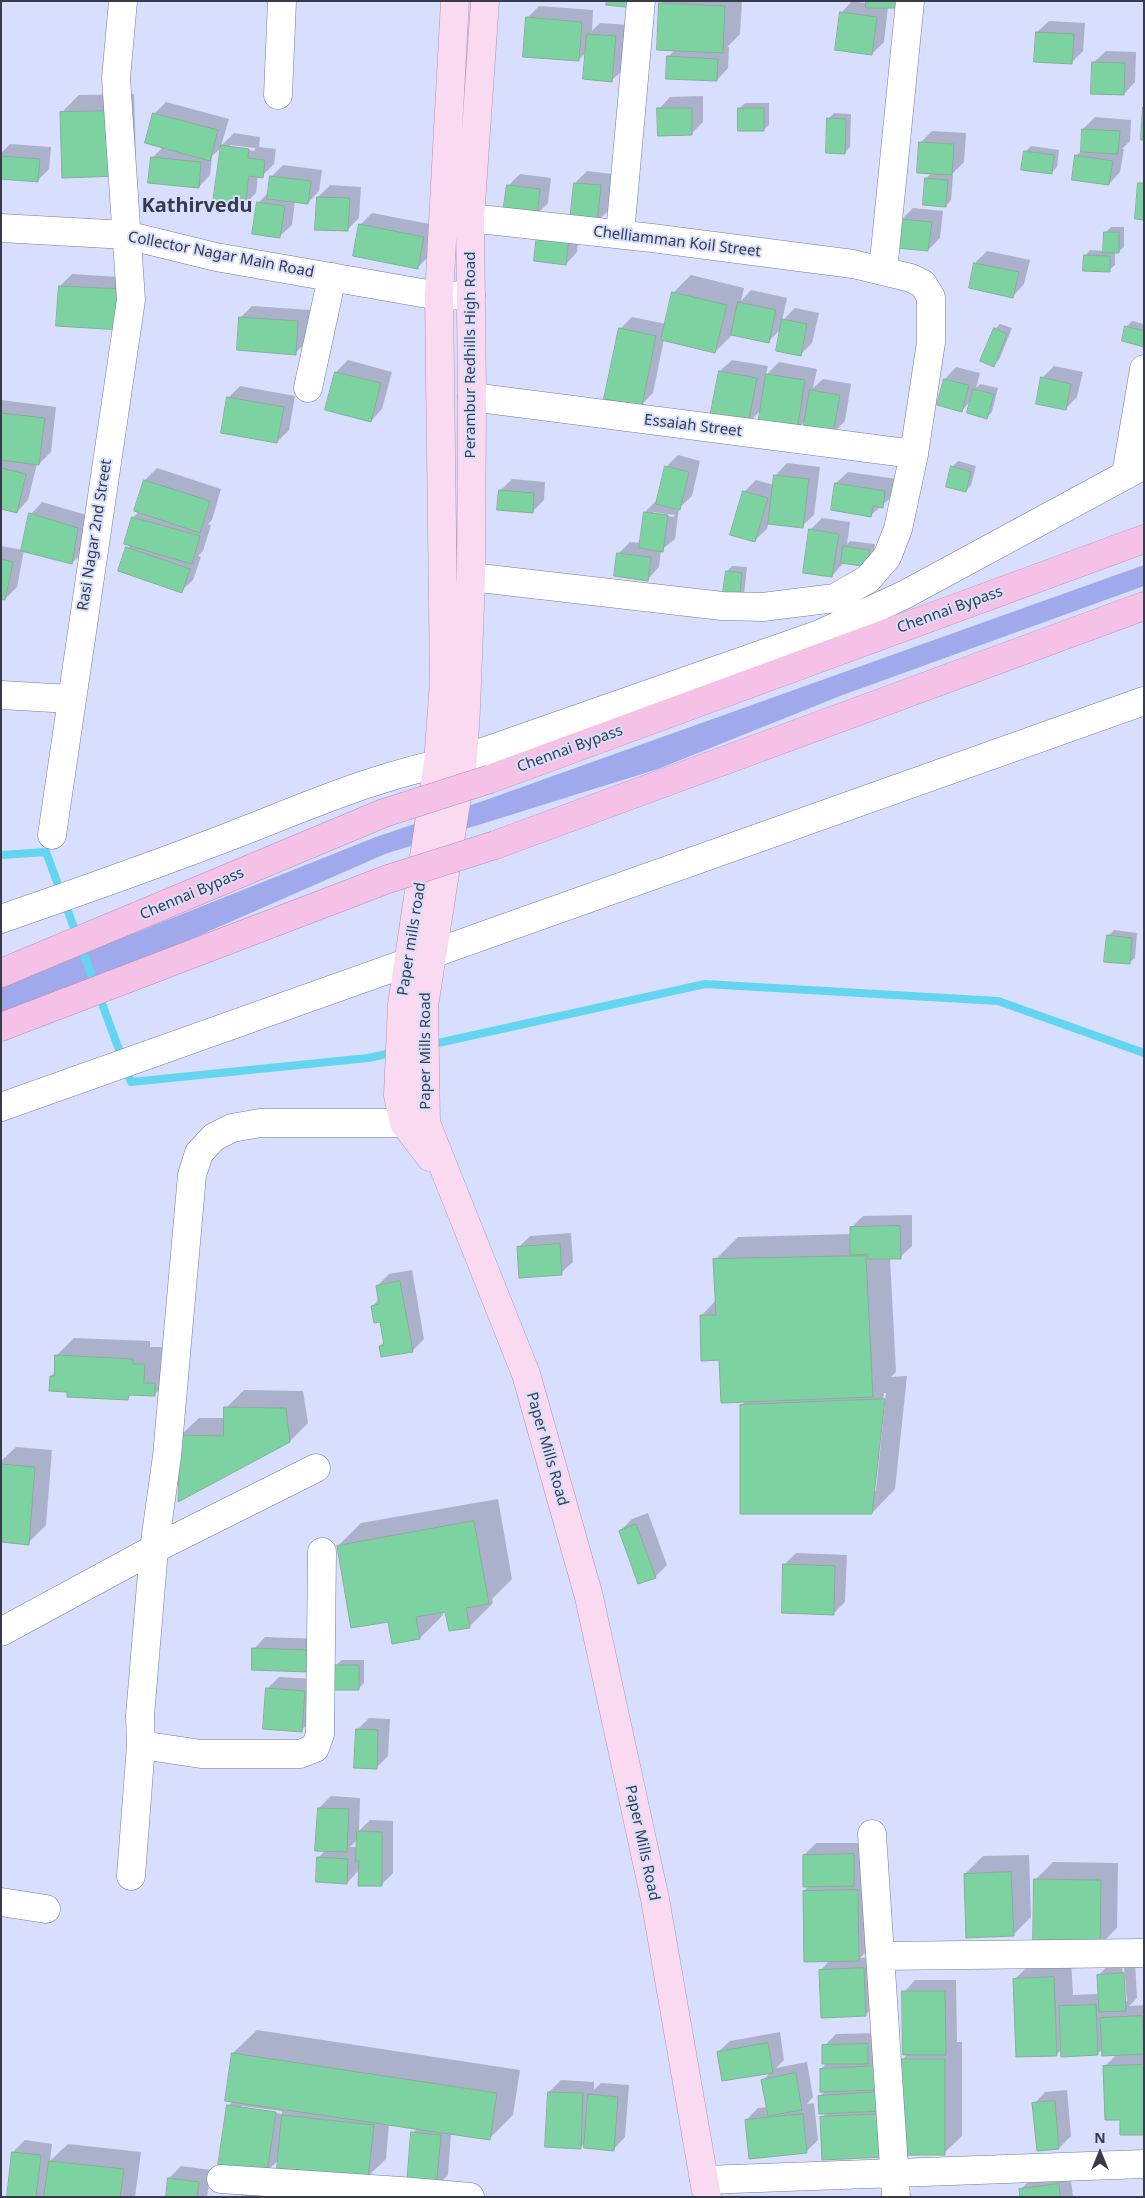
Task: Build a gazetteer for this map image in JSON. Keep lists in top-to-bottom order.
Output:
{
  "streets": {
    "highway": ["Chennai Bypass"],
    "main road": ["Perambur Redhills High Road", "Paper mills road", "Paper Mills Road"],
    "street": [
      "Chelliamman Koil Street",
      "Collector Nagar Main Road",
      "Essaiah Street",
      "Rasi Nagar 2nd Street"
    ]
  },
  "crossings": [
    ["Chelliamman Koil Street", "Perambur Redhills High Road"],
    ["Chelliamman Koil Street", "Essaiah Street"],
    ["Collector Nagar Main Road", "Perambur Redhills High Road"],
    ["Collector Nagar Main Road", "Rasi Nagar 2nd Street"],
    ["Perambur Redhills High Road", "Essaiah Street"],
    ["Perambur Redhills High Road", "Paper Mills Road"],
    ["Paper mills road", "Paper Mills Road"]
  ],
  "districts": ["Kathirvedu"],
  "north": "top"
}
